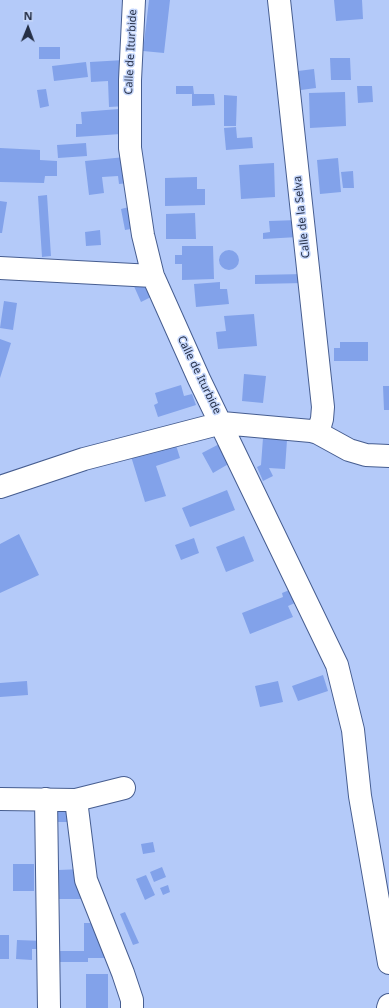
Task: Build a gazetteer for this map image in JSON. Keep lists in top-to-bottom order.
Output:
{
  "streets": {
    "street": ["Calle de Iturbide", "Calle de la Selva"]
  },
  "north": "top"
}
